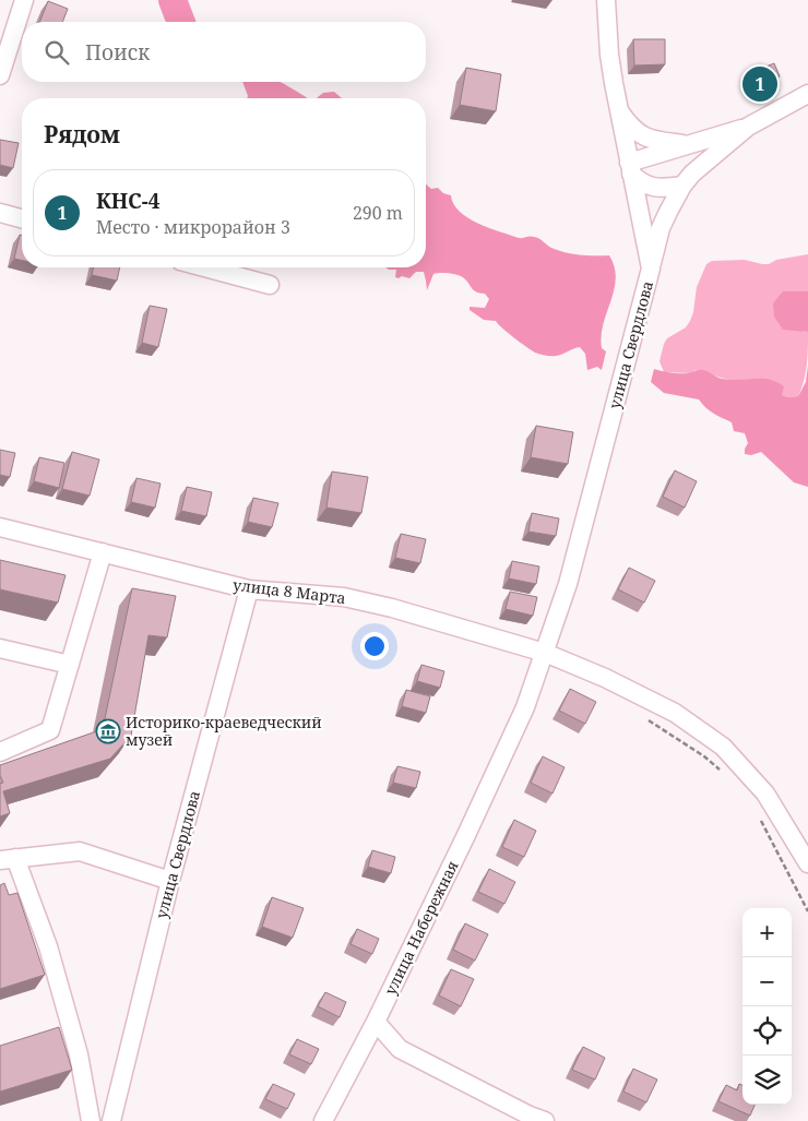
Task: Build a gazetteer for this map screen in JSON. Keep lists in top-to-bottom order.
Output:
{
  "streets": {
    "street": ["улица Свердлова", "улица 8 Марта", "улица Набережная"]
  },
  "crossings": [
    ["улица Свердлова", "улица 8 Марта"],
    ["улица Свердлова", "улица Набережная"],
    ["улица 8 Марта", "улица Набережная"]
  ],
  "places": {
    "museum": ["Историко-краеведческий музей"]
  },
  "page": {
    "search": "Поиск",
    "pins": "1",
    "heading": "Рядом",
    "list": [
      {
        "mark": "1",
        "name": "КНС-4",
        "note": "Место · микрорайон 3",
        "value": "290 m"
      }
    ],
    "map_buttons": ["+", "−"]
  }
}
